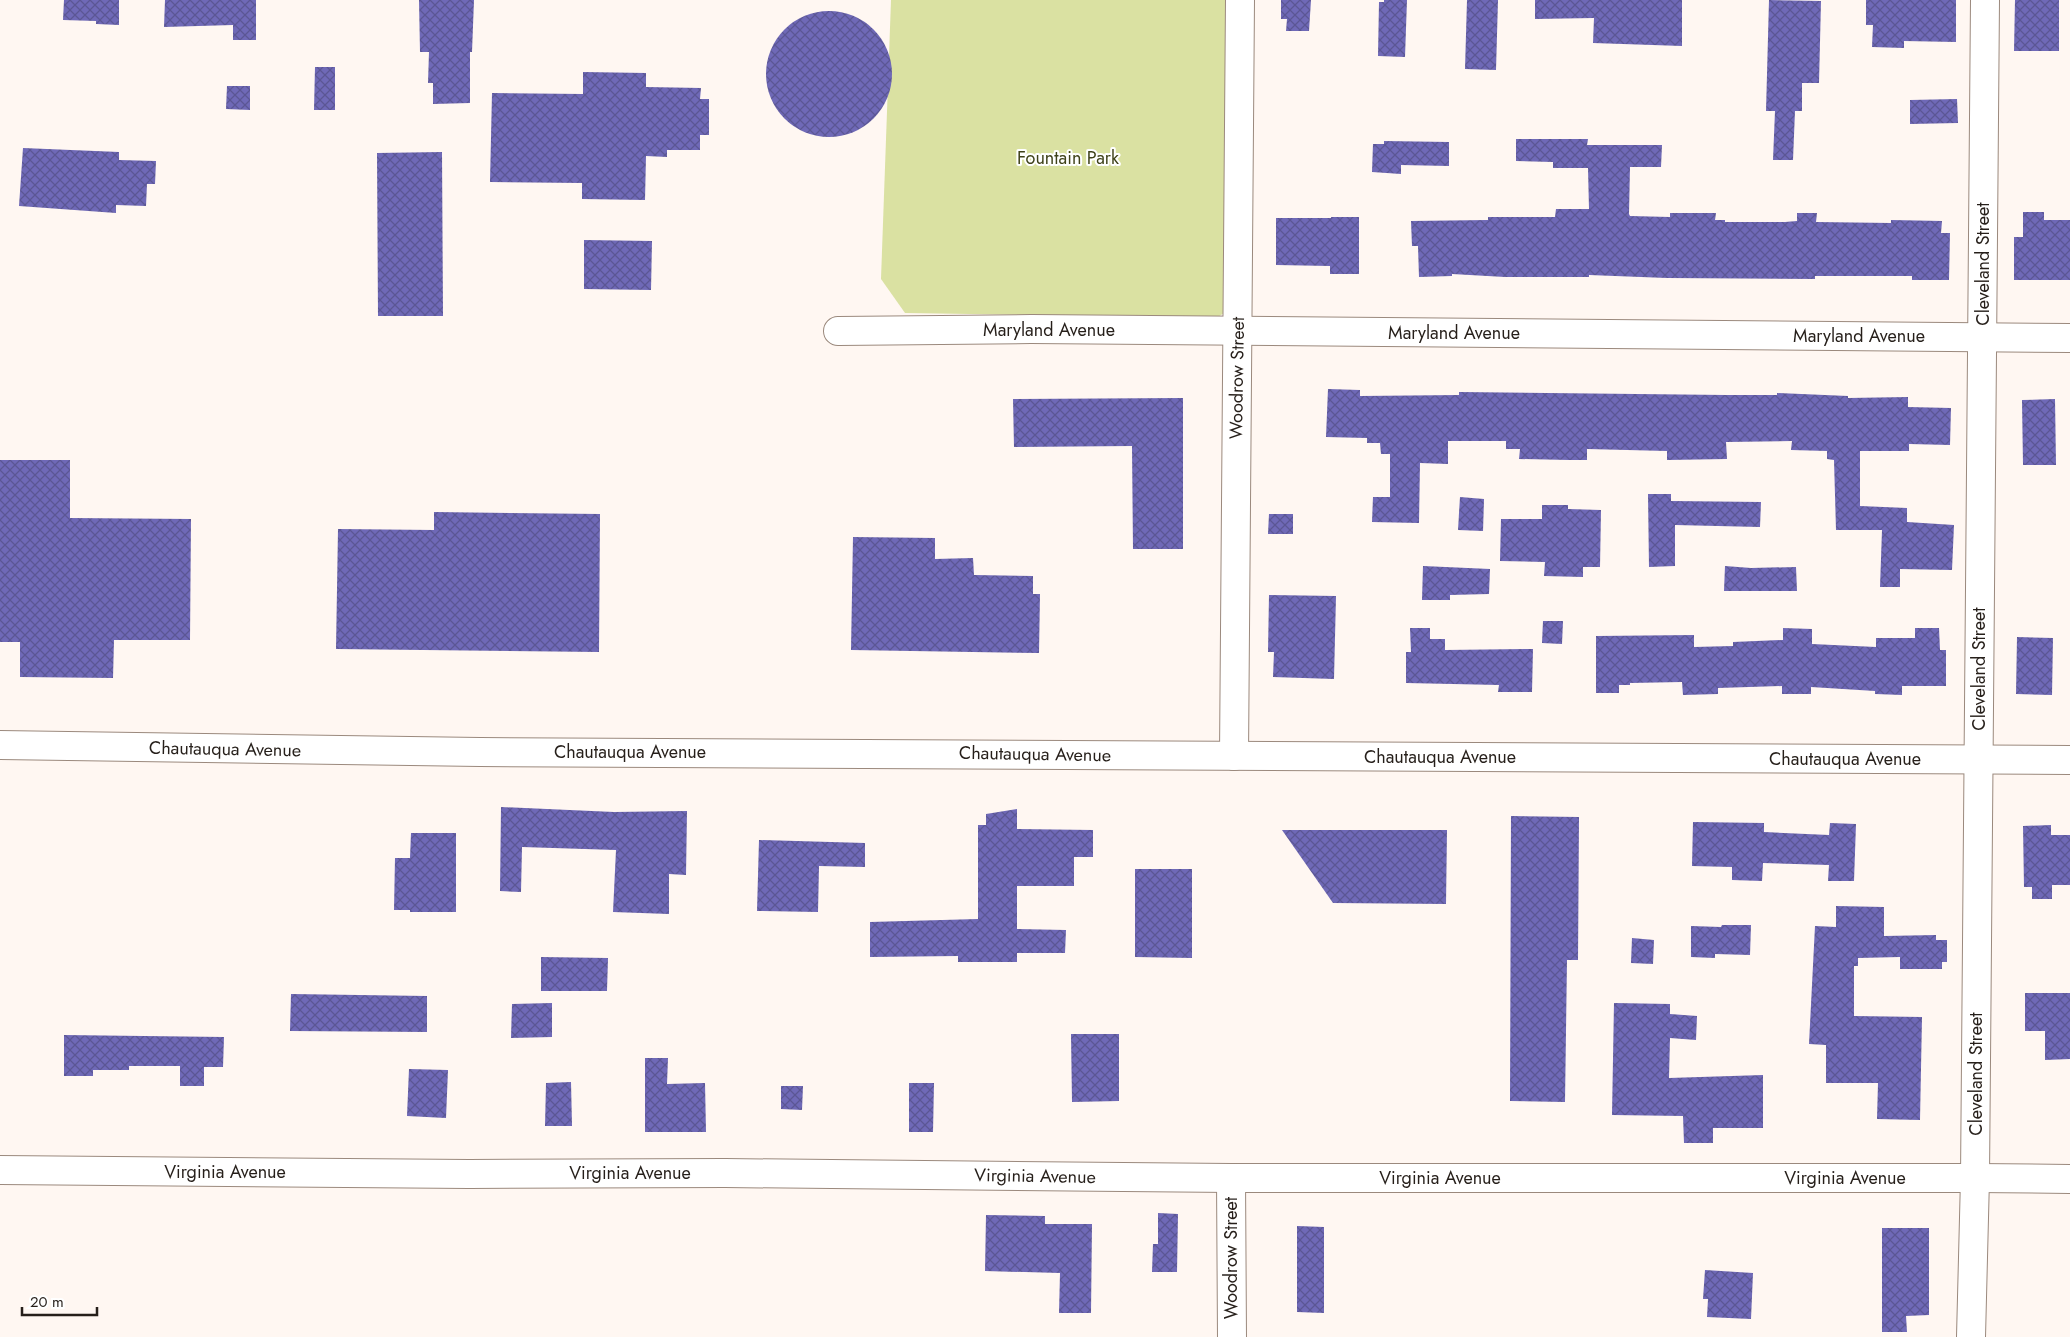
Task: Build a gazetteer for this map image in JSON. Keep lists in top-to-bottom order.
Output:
{
  "streets": {
    "street": [
      "Cleveland Street",
      "Maryland Avenue",
      "Woodrow Street",
      "Chautauqua Avenue",
      "Virginia Avenue"
    ]
  },
  "crossings": [
    ["Cleveland Street", "Maryland Avenue"],
    ["Cleveland Street", "Chautauqua Avenue"],
    ["Cleveland Street", "Virginia Avenue"],
    ["Maryland Avenue", "Woodrow Street"],
    ["Woodrow Street", "Chautauqua Avenue"],
    ["Woodrow Street", "Virginia Avenue"]
  ],
  "parks": ["Fountain Park"],
  "scale_bar": "20 m"
}
